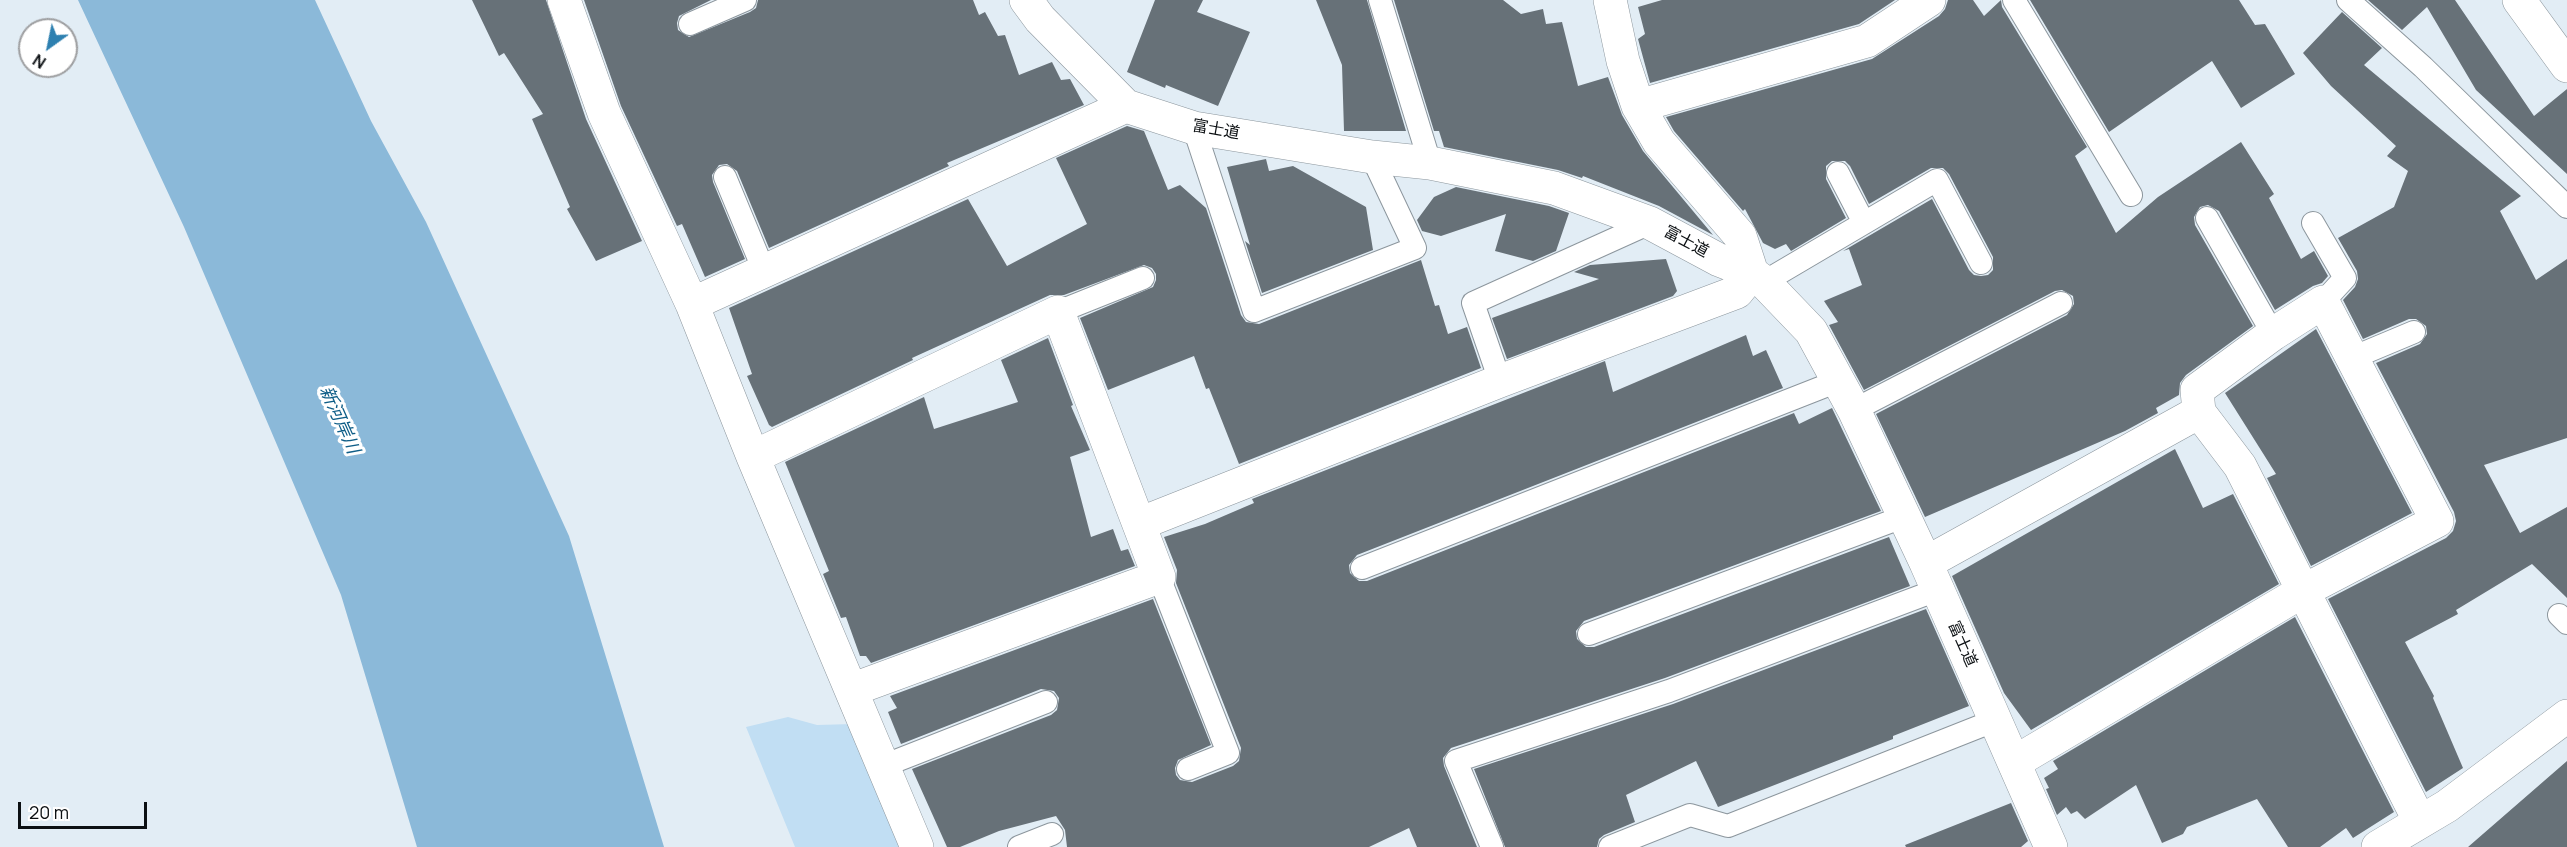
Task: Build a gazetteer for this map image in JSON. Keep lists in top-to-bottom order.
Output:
{
  "streets": {
    "street": ["富士道"]
  },
  "water": ["新河岸川"],
  "scale_bar": "20 m",
  "north": "bottom left"
}
